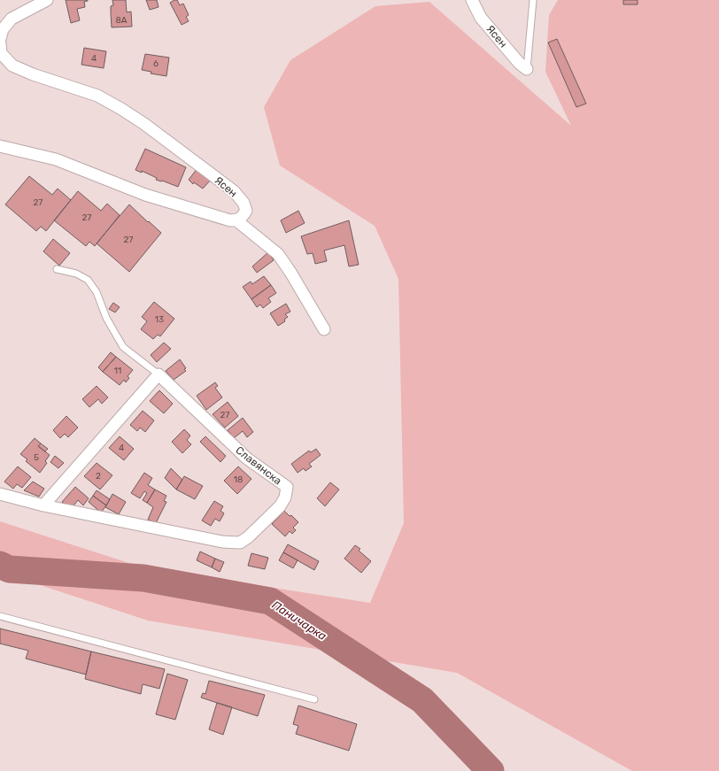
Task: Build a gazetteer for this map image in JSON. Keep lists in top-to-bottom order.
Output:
{
  "streets": {
    "street": ["Ясен", "Славянска"]
  },
  "water": ["Паничарка"],
  "house_numbers": [
    "8А",
    "4",
    "6",
    "27",
    "27",
    "27",
    "13",
    "11",
    "27",
    "4",
    "5",
    "2",
    "18"
  ]
}
